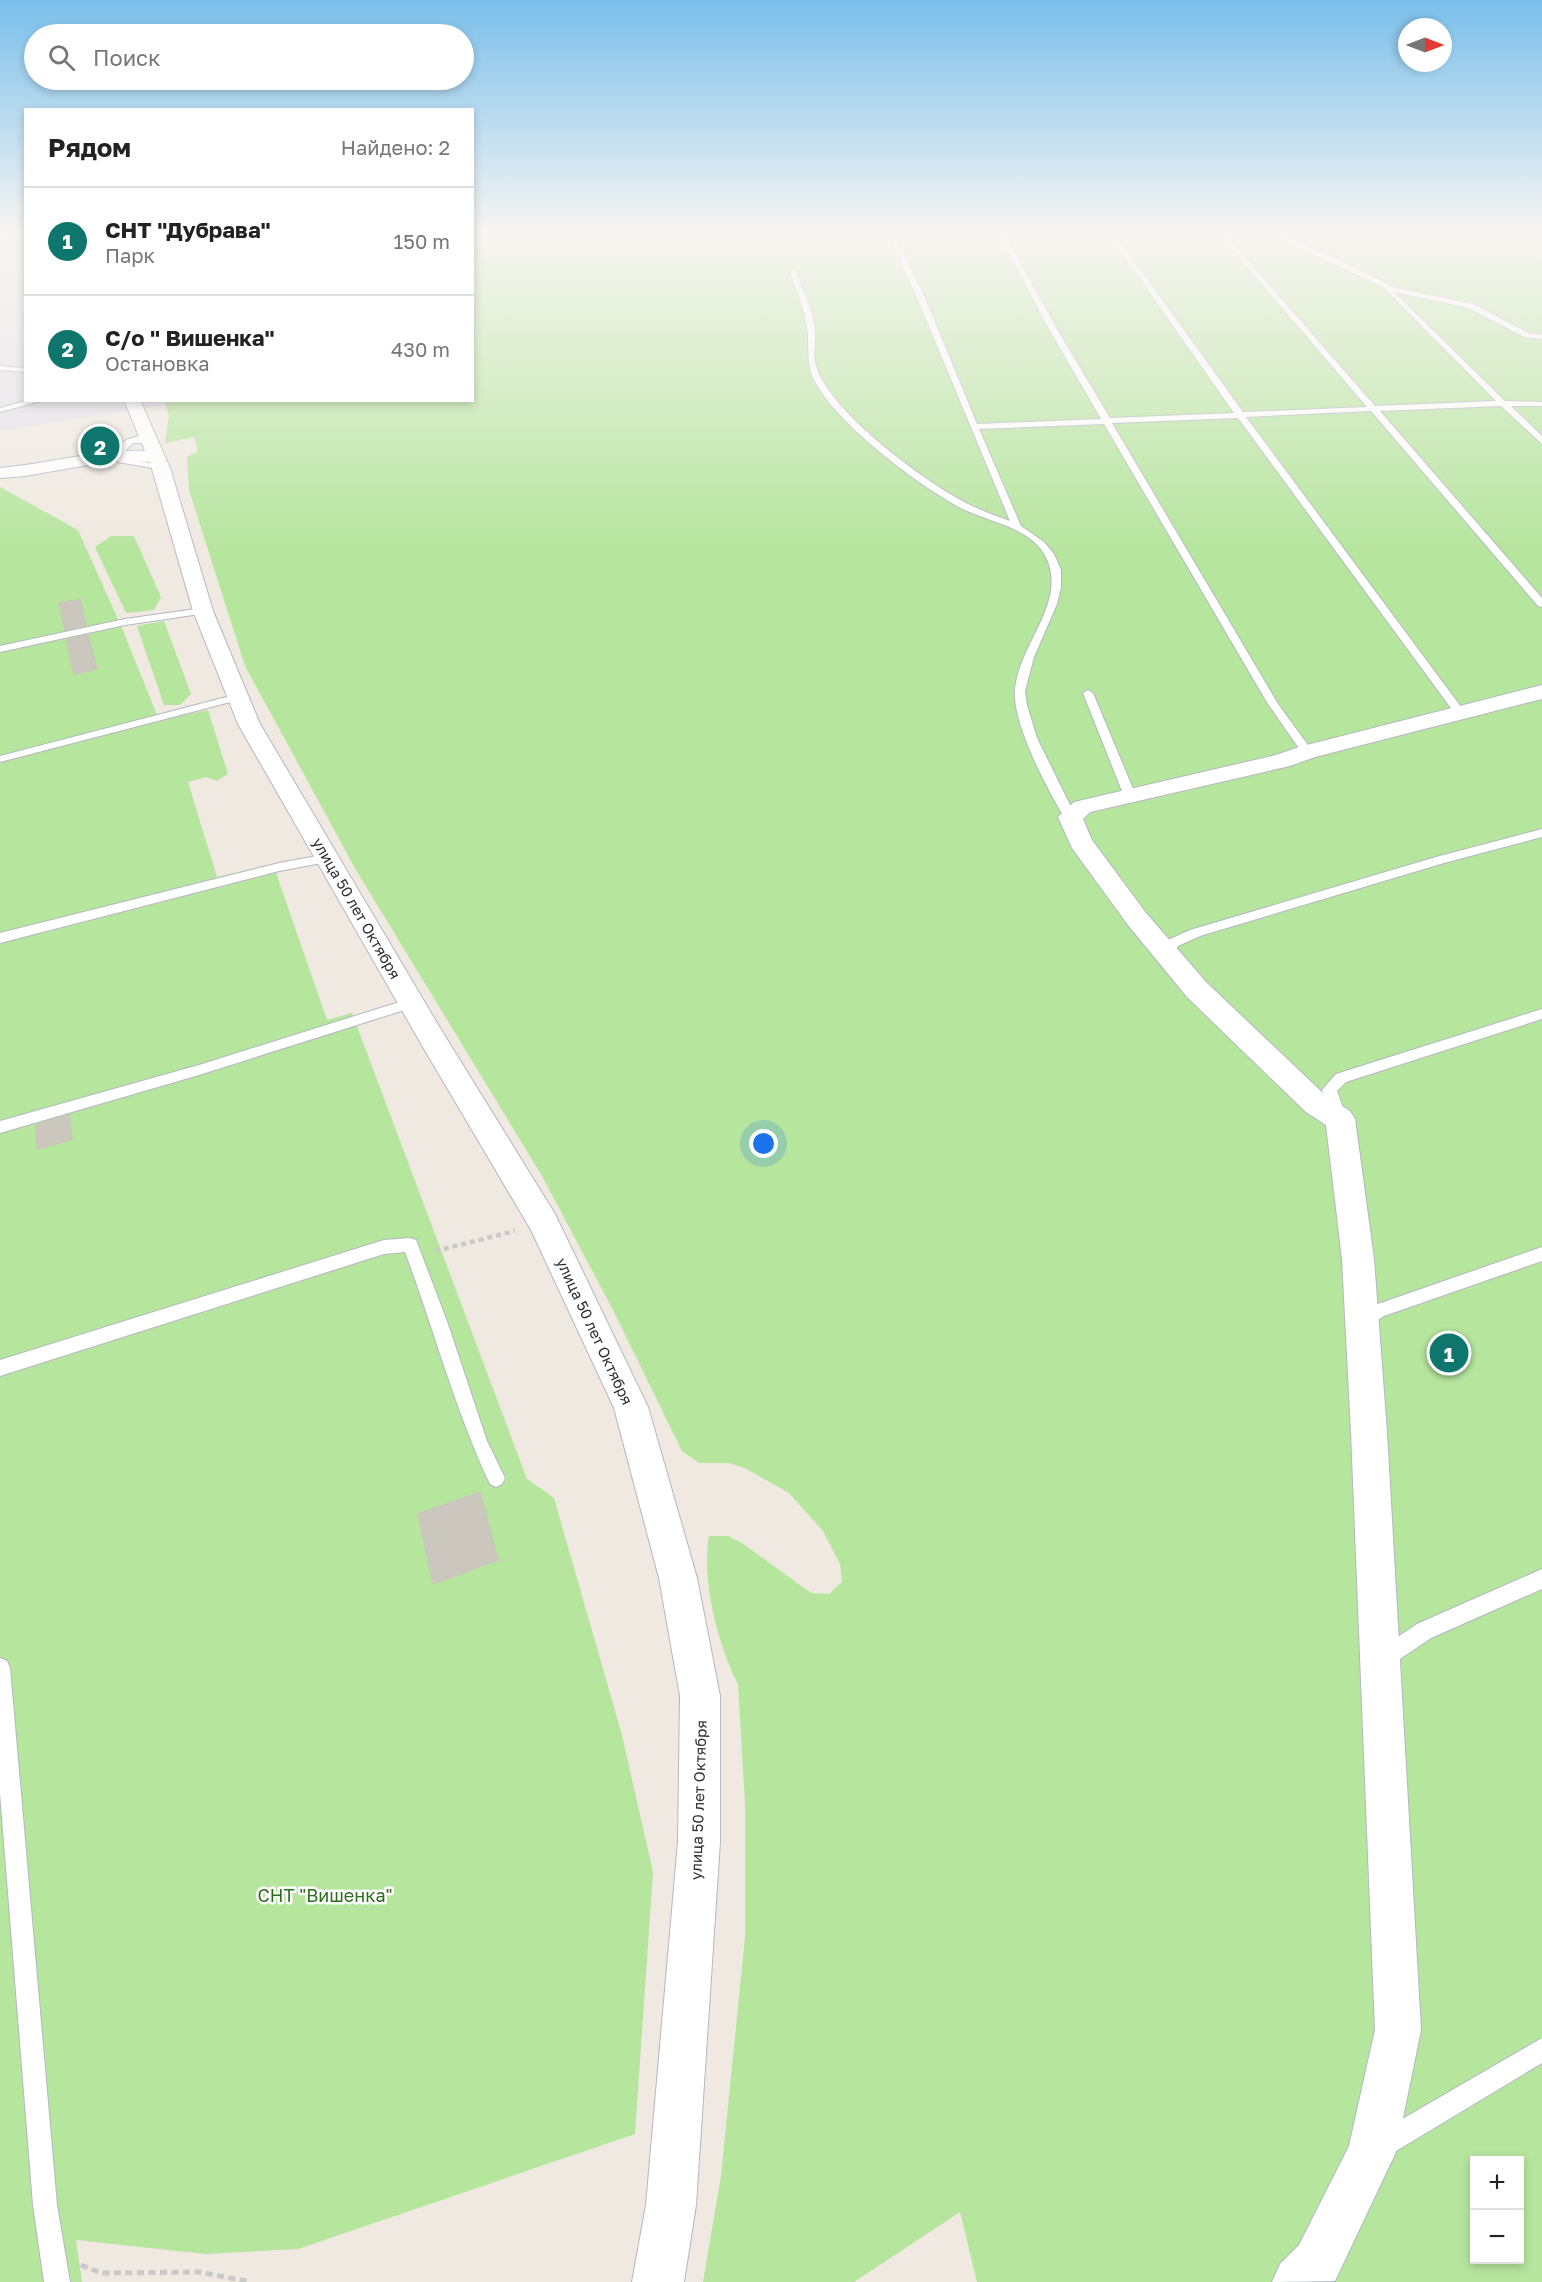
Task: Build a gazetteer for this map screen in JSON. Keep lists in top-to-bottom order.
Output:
{
  "streets": {
    "street": ["улица 50 лет Октября"]
  },
  "parks": ["СНТ \"Вишенка\""],
  "north": "right",
  "page": {
    "search": "Поиск",
    "heading": ["Рядом", "Найдено: 2"],
    "list": [
      {
        "mark": "1",
        "name": "СНТ \"Дубрава\"",
        "note": "Парк",
        "value": "150 m"
      },
      {
        "mark": "2",
        "name": "С/о \" Вишенка\"",
        "note": "Остановка",
        "value": "430 m"
      }
    ],
    "pins": ["2", "1"],
    "map_buttons": ["+", "−"]
  }
}
